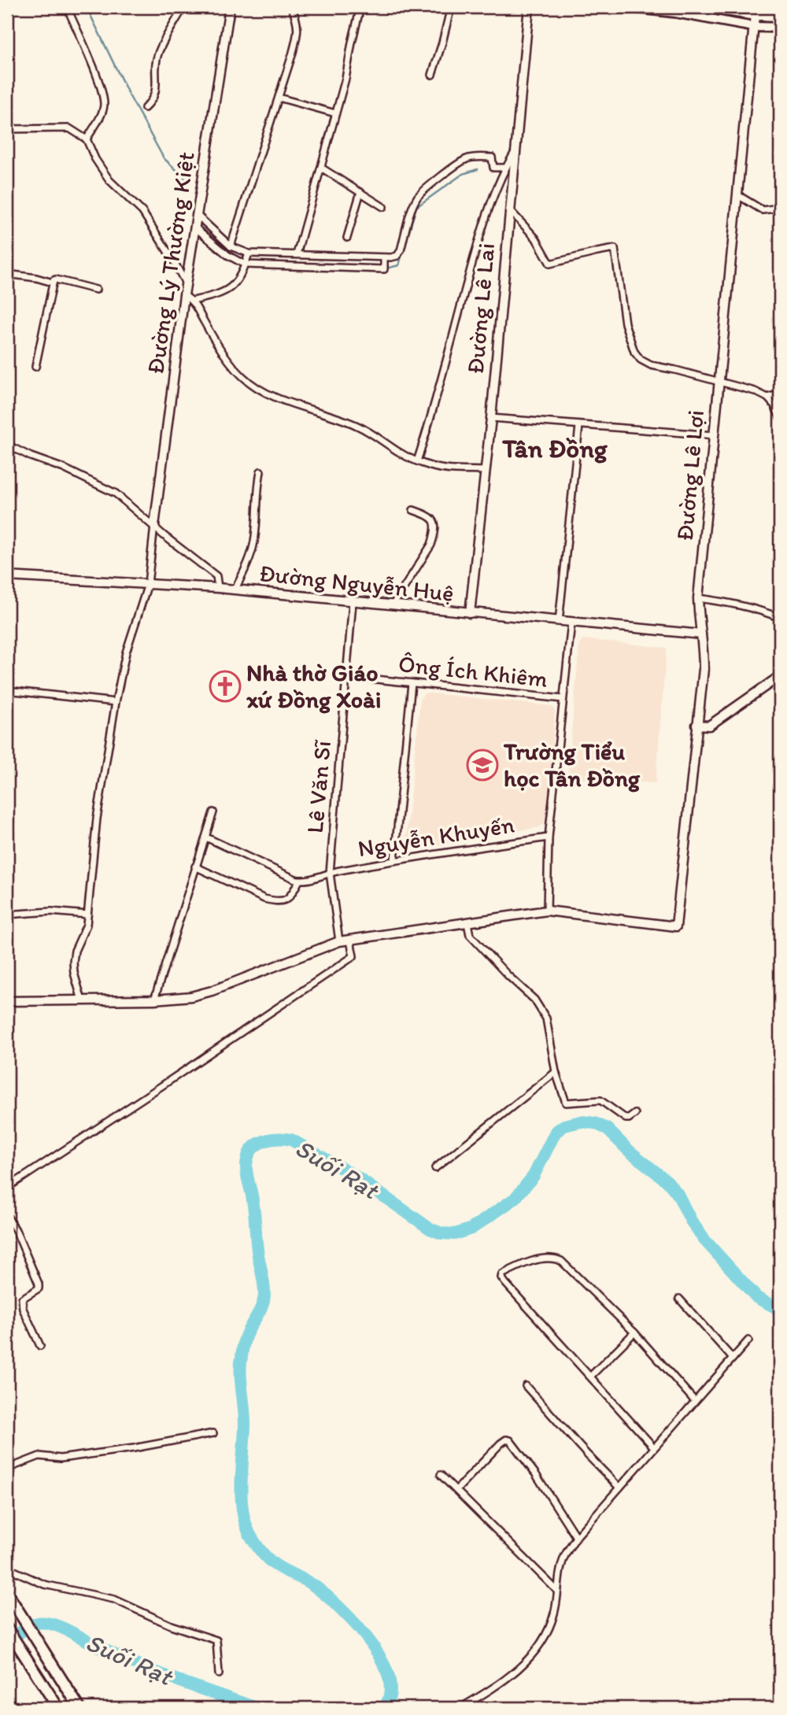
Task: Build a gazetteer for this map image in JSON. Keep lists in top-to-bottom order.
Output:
{
  "streets": {
    "street": [
      "Đường Lý Thường Kiệt",
      "Đường Lê Lai",
      "Đường Lê Lợi",
      "Đường Nguyễn Huệ",
      "Ông Ích Khiêm",
      "Lê Văn Sĩ",
      "Nguyễn Khuyến"
    ]
  },
  "crossings": [
    ["Đường Lê Lai", "Đường Nguyễn Huệ"],
    ["Đường Lê Lợi", "Đường Nguyễn Huệ"],
    ["Đường Nguyễn Huệ", "Lê Văn Sĩ"],
    ["Ông Ích Khiêm", "Lê Văn Sĩ"],
    ["Lê Văn Sĩ", "Nguyễn Khuyến"]
  ],
  "districts": ["Tân Đồng"],
  "water": ["Suối Rạt"],
  "places": {
    "church": ["Nhà thờ Giáo xứ Đồng Xoài"],
    "school or university": ["Trường Tiểu học Tân Đồng"]
  }
}
